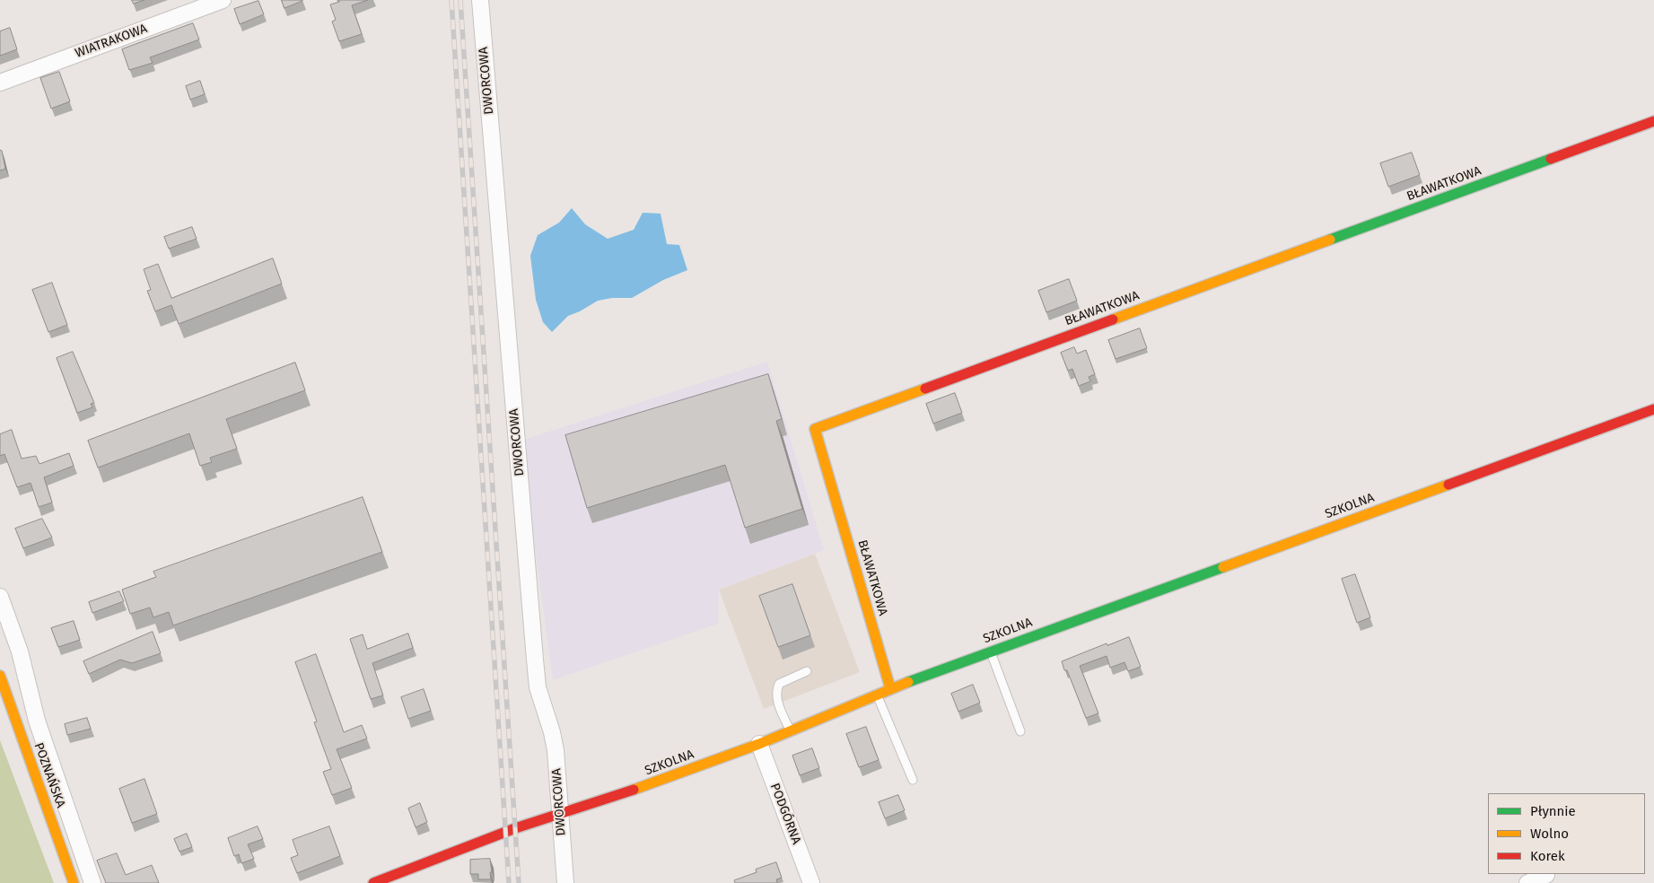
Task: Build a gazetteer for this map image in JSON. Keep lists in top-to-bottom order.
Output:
{
  "streets": {
    "street": [
      "WIATRAKOWA",
      "DWORCOWA",
      "BŁAWATKOWA",
      "SZKOLNA",
      "POZNAŃSKA",
      "PODGÓRNA"
    ]
  },
  "crossings": [
    ["DWORCOWA", "SZKOLNA"],
    ["BŁAWATKOWA", "SZKOLNA"],
    ["SZKOLNA", "PODGÓRNA"]
  ],
  "legend": ["Płynnie", "Wolno", "Korek"]
}
